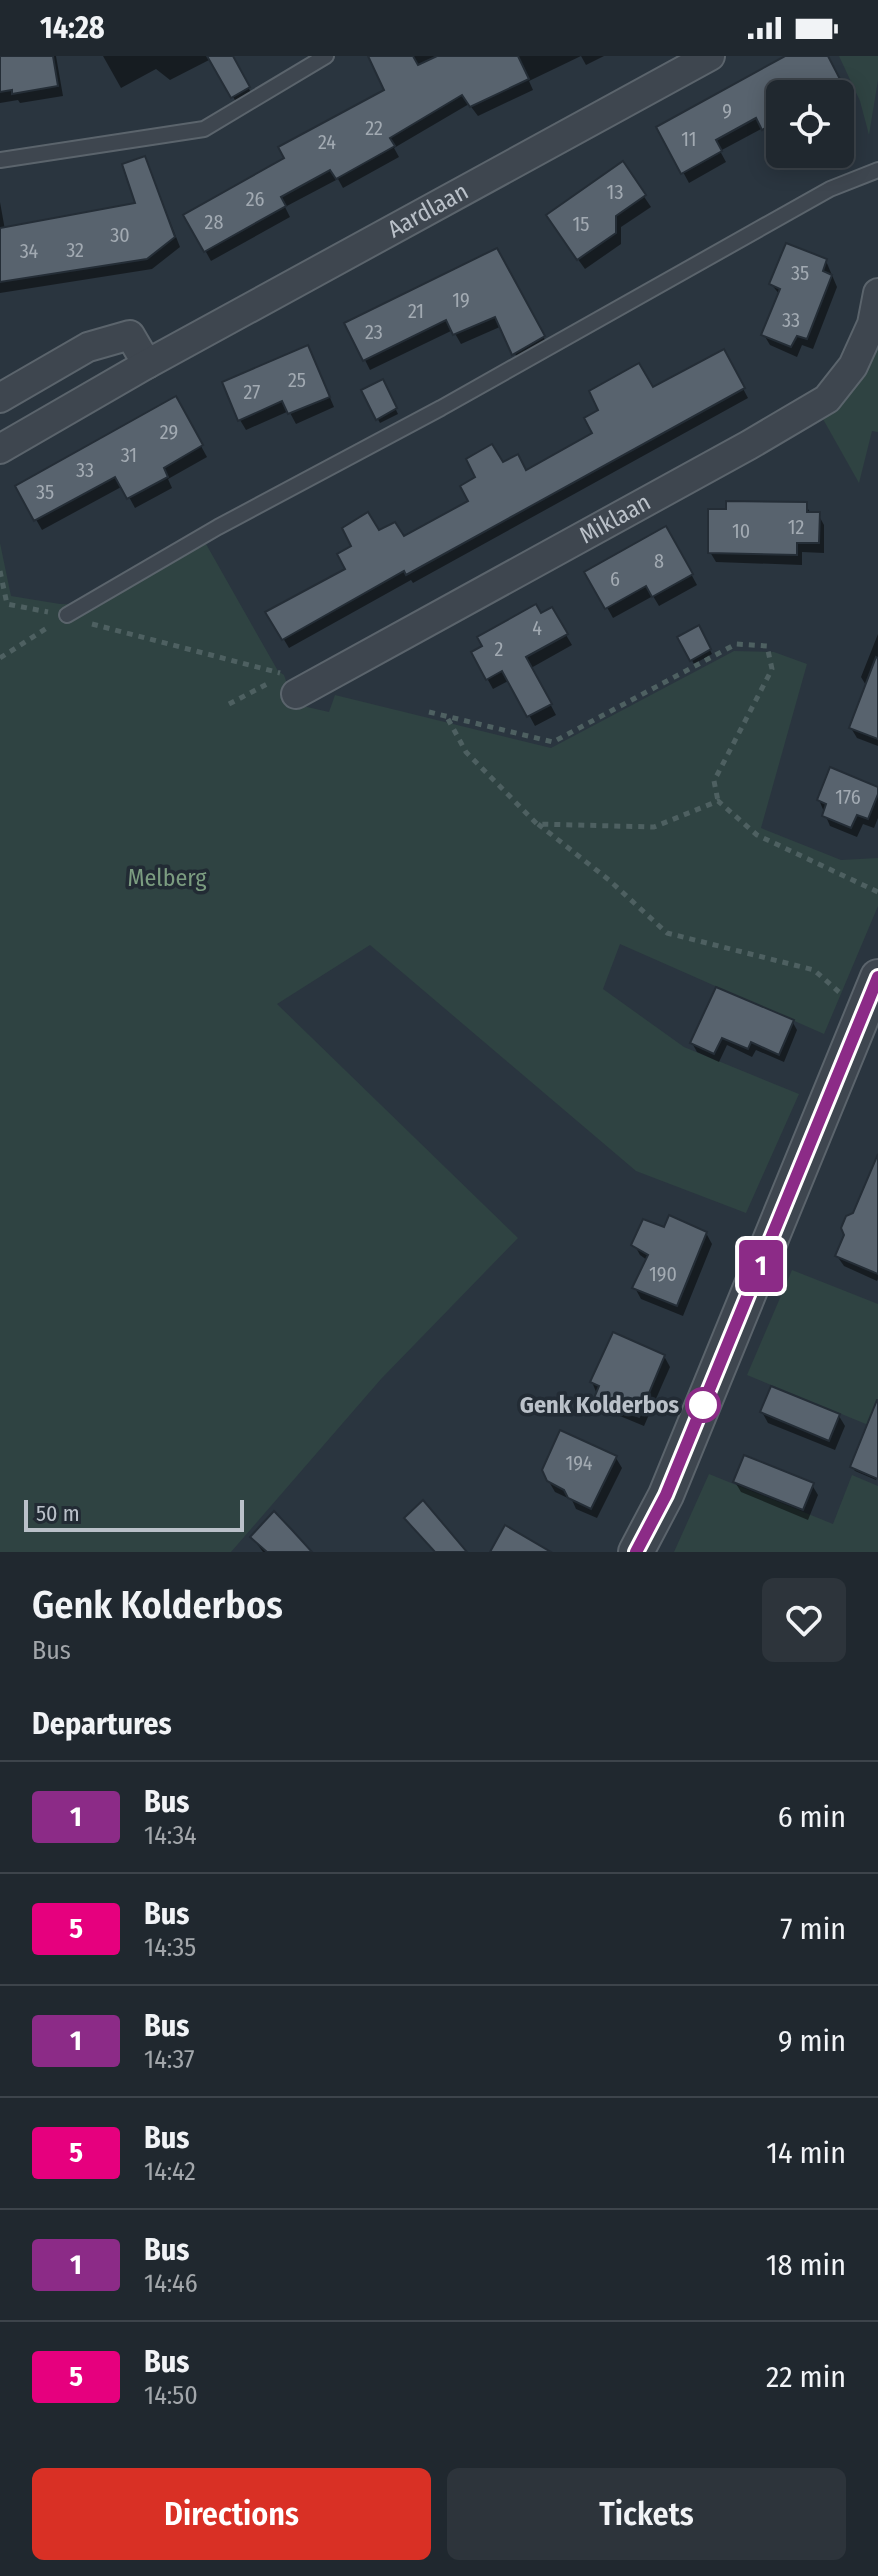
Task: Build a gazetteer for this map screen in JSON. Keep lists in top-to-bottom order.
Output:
{
  "streets": {
    "street": ["Aardlaan", "Miklaan"]
  },
  "parks": ["Melberg"],
  "places": ["Genk Kolderbos"],
  "lines": ["bus line 1"],
  "house_numbers": [
    "9",
    "22",
    "11",
    "24",
    "13",
    "26",
    "28",
    "15",
    "30",
    "32",
    "34",
    "35",
    "19",
    "21",
    "33",
    "23",
    "25",
    "27",
    "29",
    "31",
    "33",
    "35",
    "12",
    "10",
    "8",
    "6",
    "4",
    "2",
    "176",
    "190",
    "194"
  ],
  "scale_bar": "50 m",
  "page": {
    "status": "14:28",
    "on_map": "1",
    "scale": "50 m",
    "heading": [
      ["Genk Kolderbos", "Bus"],
      "Departures"
    ],
    "list": [
      {
        "mark": "1",
        "name": "Bus",
        "note": "14:34",
        "value": "6 min"
      },
      {
        "mark": "5",
        "name": "Bus",
        "note": "14:35",
        "value": "7 min"
      },
      {
        "mark": "1",
        "name": "Bus",
        "note": "14:37",
        "value": "9 min"
      },
      {
        "mark": "5",
        "name": "Bus",
        "note": "14:42",
        "value": "14 min"
      },
      {
        "mark": "1",
        "name": "Bus",
        "note": "14:46",
        "value": "18 min"
      },
      {
        "mark": "5",
        "name": "Bus",
        "note": "14:50",
        "value": "22 min"
      }
    ],
    "buttons": ["Directions", "Tickets"]
  }
}
